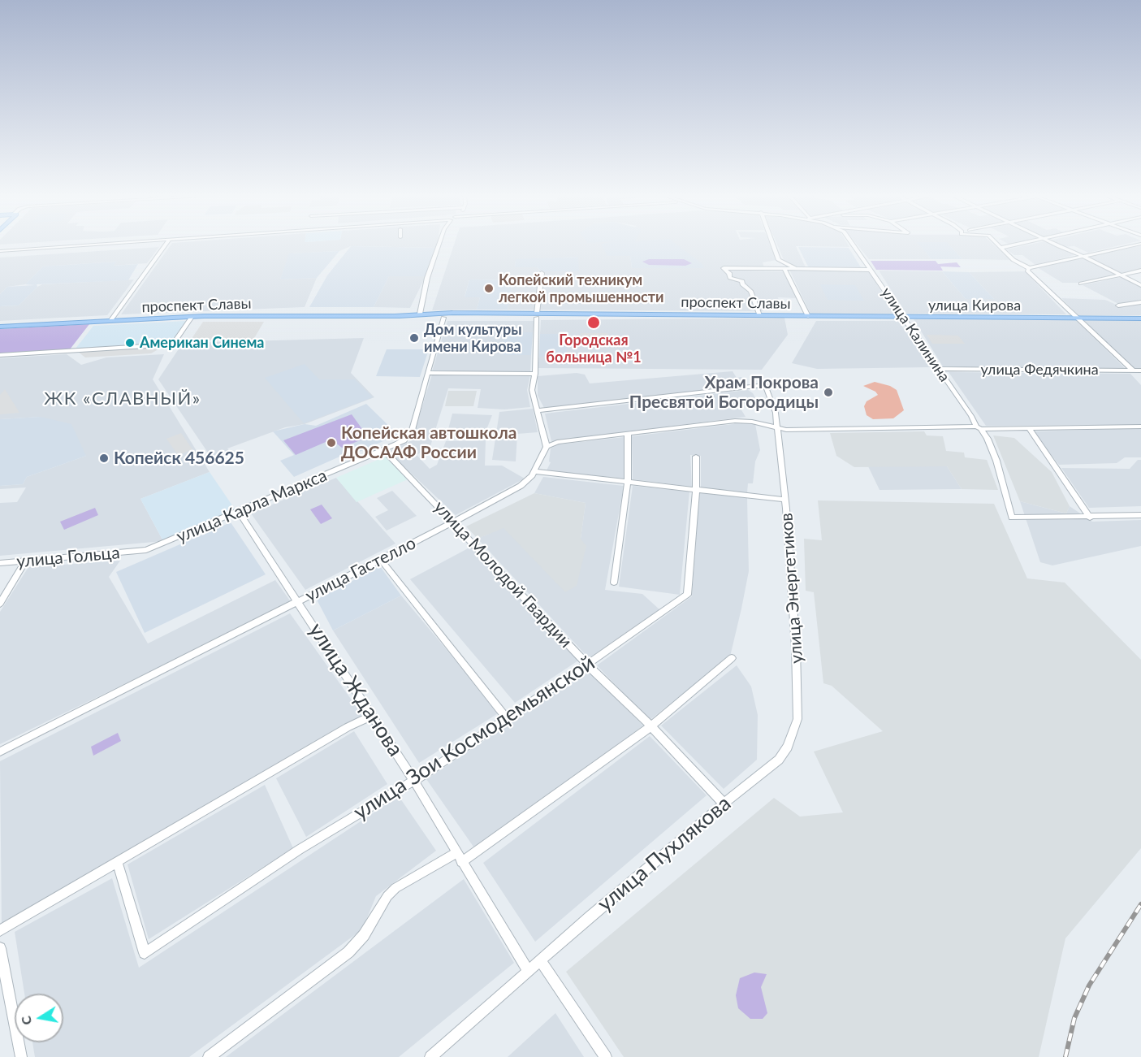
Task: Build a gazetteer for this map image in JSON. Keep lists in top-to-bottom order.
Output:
{
  "streets": {
    "main road": ["проспект Славы", "улица Кирова"],
    "street": [
      "улица Калинина",
      "улица Федячкина",
      "улица Карла Маркса",
      "улица Гольца",
      "улица Гастелло",
      "улица Молодой Гвардии",
      "улица Энергетиков",
      "улица Жданова",
      "улица Зои Космодемьянской",
      "улица Пухлякова"
    ]
  },
  "crossings": [
    ["проспект Славы", "улица Кирова"],
    ["проспект Славы", "улица Карла Маркса"],
    ["улица Кирова", "улица Калинина"],
    ["улица Калинина", "улица Федячкина"],
    ["улица Карла Маркса", "улица Гольца"],
    ["улица Карла Маркса", "улица Молодой Гвардии"],
    ["улица Карла Маркса", "улица Жданова"],
    ["улица Гастелло", "улица Молодой Гвардии"],
    ["улица Гастелло", "улица Жданова"],
    ["улица Молодой Гвардии", "улица Зои Космодемьянской"],
    ["улица Молодой Гвардии", "улица Пухлякова"],
    ["улица Энергетиков", "улица Пухлякова"],
    ["улица Жданова", "улица Зои Космодемьянской"],
    ["улица Жданова", "улица Пухлякова"]
  ],
  "districts": ["ЖК «СЛАВНЫЙ»"],
  "places": [
    "Копейский техникум легкой промышенности",
    "Городская больница №1",
    "Дом культуры имени Кирова",
    "Американ Синема",
    "Храм Покрова Пресвятой Богородицы",
    "Копейская автошкола ДОСААФ России",
    "Копейск 456625"
  ],
  "north": "left"
}
